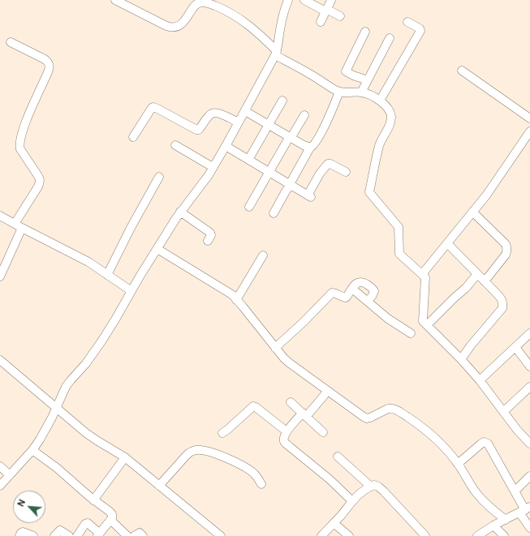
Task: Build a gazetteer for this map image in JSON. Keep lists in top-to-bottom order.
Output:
{
  "north": "top left"
}
